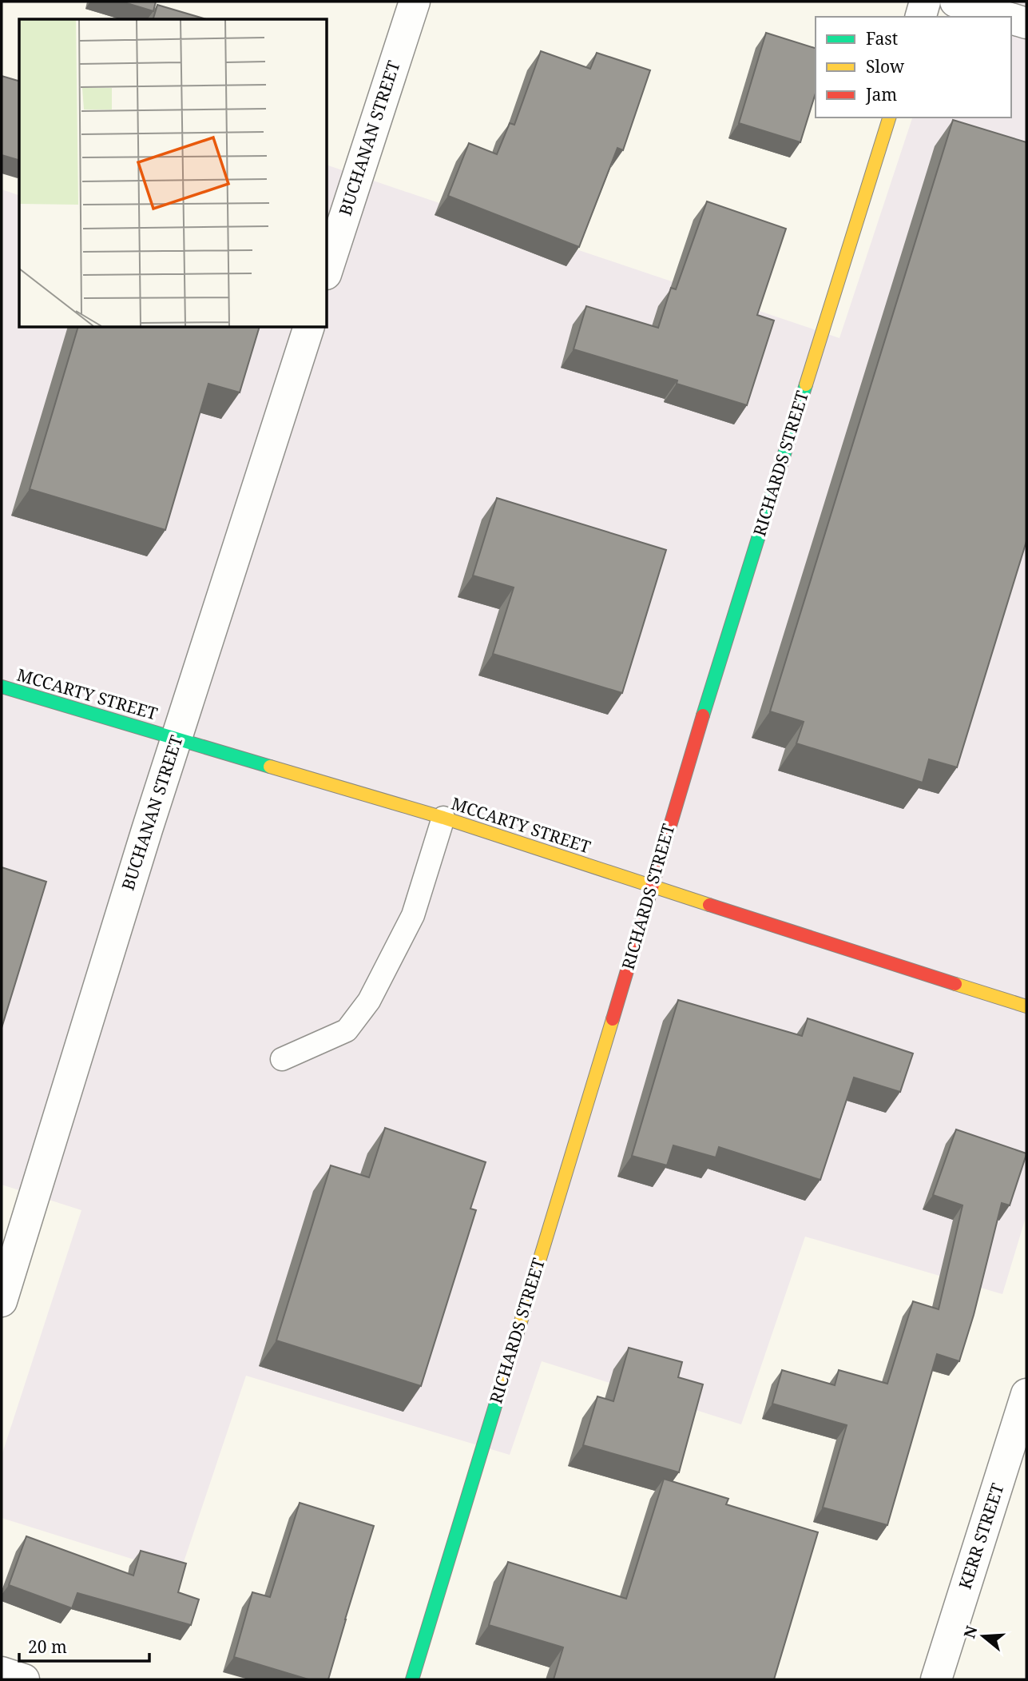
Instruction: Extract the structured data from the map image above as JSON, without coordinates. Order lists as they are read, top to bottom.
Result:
{
  "streets": {
    "street": [
      "BUCHANAN STREET",
      "RICHARDS STREET",
      "MCCARTY STREET",
      "KERR STREET"
    ]
  },
  "crossings": [
    ["BUCHANAN STREET", "MCCARTY STREET"],
    ["RICHARDS STREET", "MCCARTY STREET"]
  ],
  "legend": ["Fast", "Slow", "Jam"],
  "scale_bar": "20 m",
  "north": "left"
}
